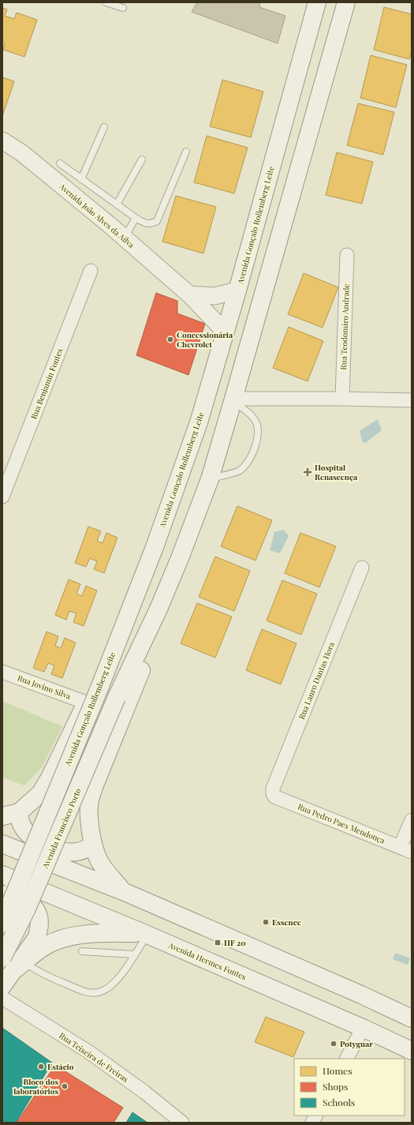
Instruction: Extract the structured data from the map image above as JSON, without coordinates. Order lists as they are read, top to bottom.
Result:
{
  "streets": {
    "main road": ["Avenida Gonçalo Rollemberg Leite", "Avenida Francisco Porto", "Avenida Hermes Fontes"],
    "street": [
      "Avenida João Alves da Ailva",
      "Rua Teodomiro Andrade",
      "Rua Benjamin Fontes",
      "Rua Lauro Dantas Hora",
      "Rua Jovino Silva",
      "Rua Pedro Paes Mendonça",
      "Rua Teixeira de Freiras"
    ]
  },
  "crossings": [
    ["Avenida João Alves da Ailva", "Avenida Gonçalo Rollemberg Leite"],
    ["Rua Lauro Dantas Hora", "Rua Pedro Paes Mendonça"]
  ],
  "places": {
    "other": [
      "Concessionária Chevrolet",
      "Essence",
      "Potyguar",
      "Estácio",
      "Bloco dos laboratórios"
    ],
    "health": ["Hospital Renascença"],
    "transit": ["HF 20"]
  },
  "legend": ["Homes", "Shops", "Schools"]
}
